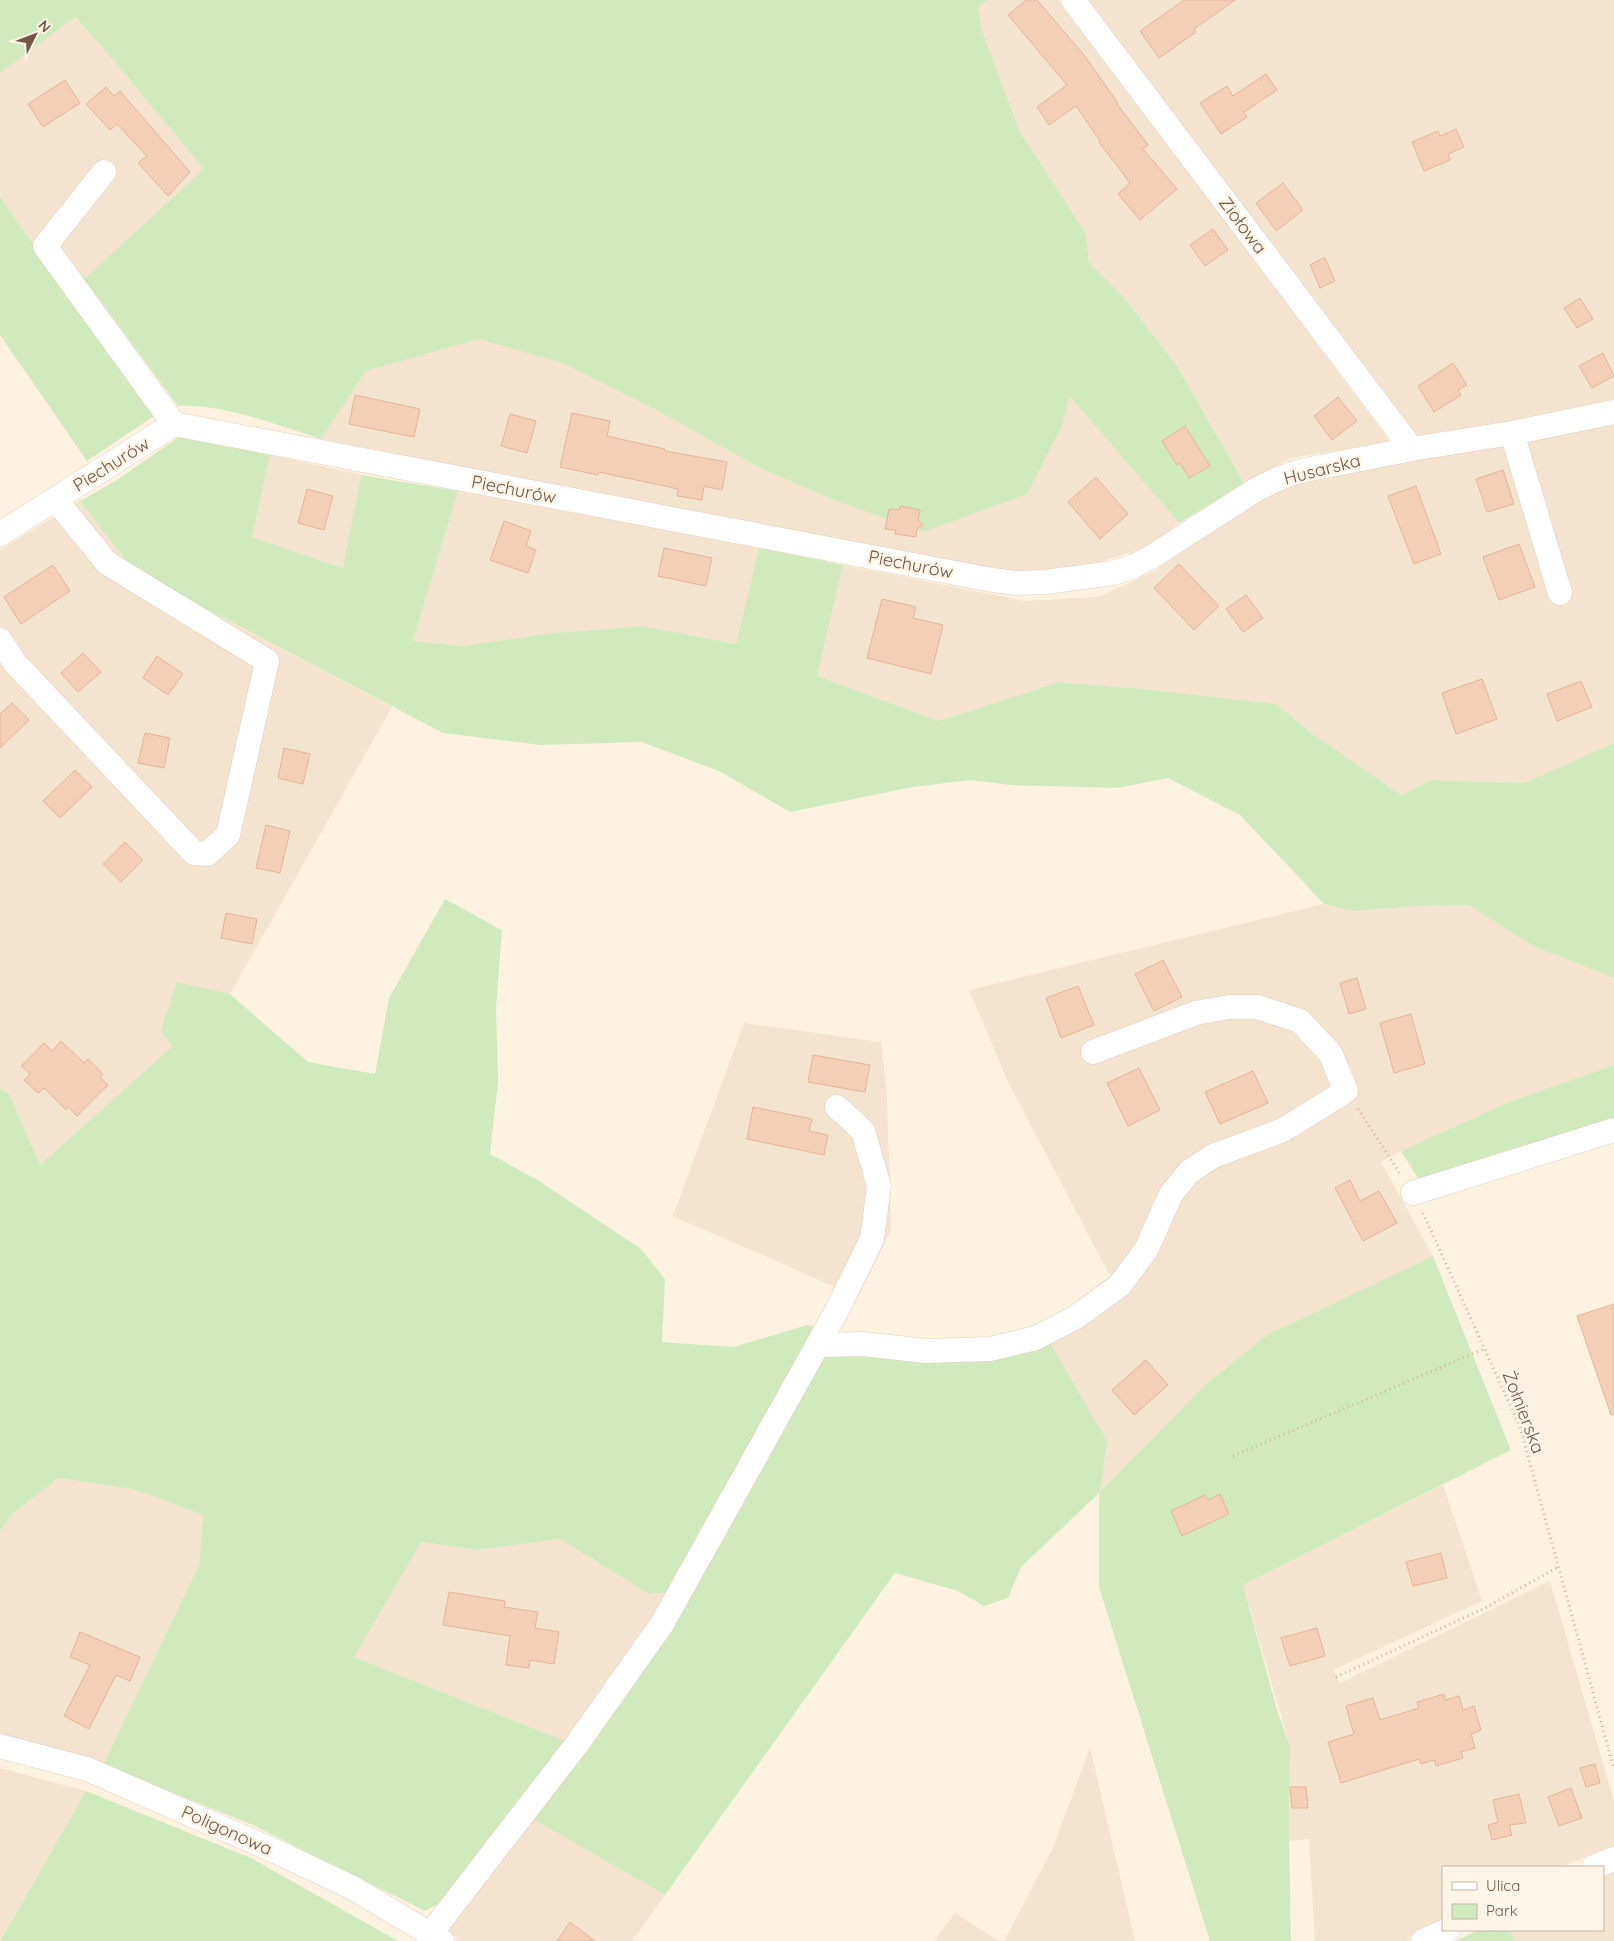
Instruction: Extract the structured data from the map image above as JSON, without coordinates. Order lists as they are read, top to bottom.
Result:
{
  "streets": {
    "street": [
      "Ziołowa",
      "Piechurów",
      "Husarska",
      "Poligonowa"
    ],
    "path": ["Żołnierska"]
  },
  "crossings": [
    ["Ziołowa", "Husarska"],
    ["Piechurów", "Husarska"]
  ],
  "legend": ["Ulica", "Park"],
  "north": "top right"
}
